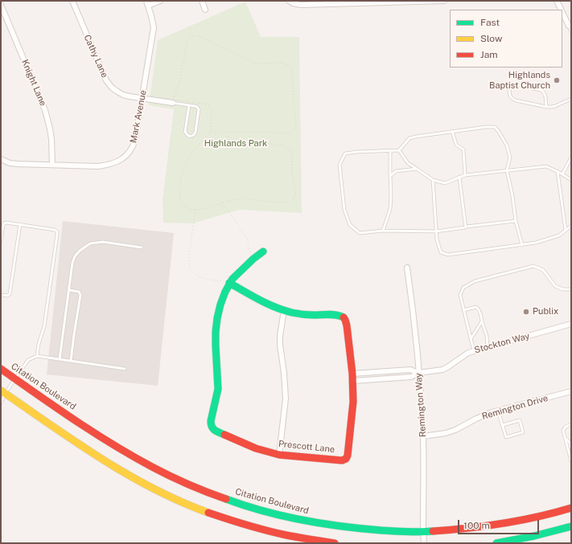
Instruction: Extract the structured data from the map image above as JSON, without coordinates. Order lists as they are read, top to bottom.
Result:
{
  "streets": {
    "main road": ["Citation Boulevard", "Prescott Lane"],
    "street": [
      "Cathy Lane",
      "Knight Lane",
      "Mark Avenue",
      "Stockton Way",
      "Remington Way",
      "Remington Drive"
    ]
  },
  "crossings": [
    ["Cathy Lane", "Mark Avenue"],
    ["Knight Lane", "Mark Avenue"],
    ["Stockton Way", "Remington Way"],
    ["Stockton Way", "Prescott Lane"],
    ["Citation Boulevard", "Remington Way"],
    ["Remington Way", "Remington Drive"]
  ],
  "parks": ["Highlands Park"],
  "places": ["Highlands Baptist Church", "Publix"],
  "legend": ["Fast", "Slow", "Jam"],
  "scale_bar": "100 m"
}
